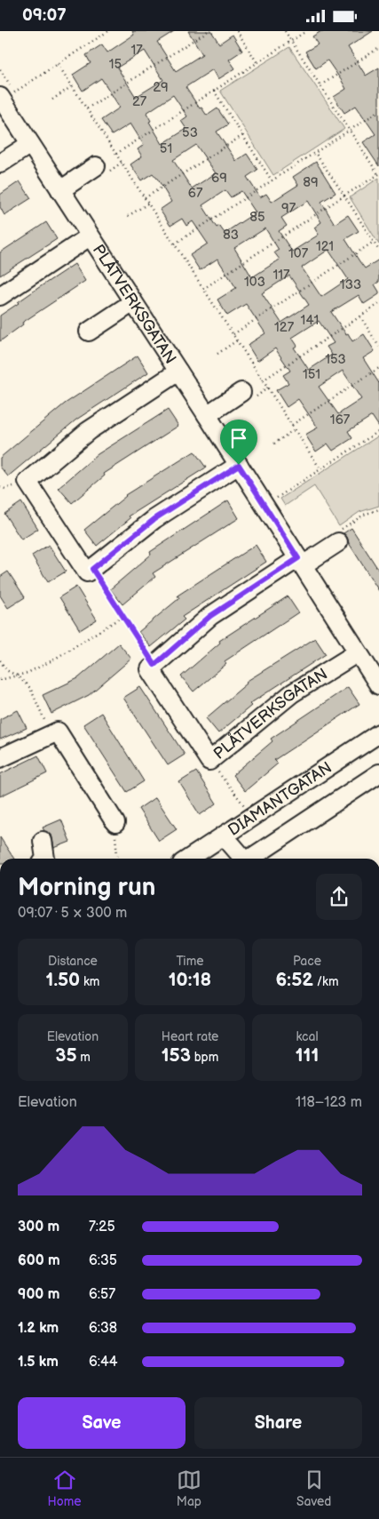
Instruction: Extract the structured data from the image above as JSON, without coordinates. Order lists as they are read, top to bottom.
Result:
{
  "streets": {
    "street": ["PLÅTVERKSGATAN", "DIAMANTGATAN"]
  },
  "house_numbers": [
    "17",
    "15",
    "29",
    "27",
    "53",
    "51",
    "69",
    "89",
    "67",
    "97",
    "85",
    "83",
    "121",
    "107",
    "117",
    "103",
    "133",
    "141",
    "127",
    "153",
    "151",
    "167"
  ],
  "page": {
    "status": "09:07",
    "heading": ["Morning run", "09:07 · 5 × 300 m"],
    "stats": [
      ["Distance", "1.50 km"],
      ["Time", "10:18"],
      ["Pace", "6:52 /km"],
      ["Elevation", "35 m"],
      ["Heart rate", "153 bpm"],
      ["kcal", "111"]
    ],
    "chart": ["Elevation", "118–123 m"],
    "list": [
      {
        "name": "300 m",
        "note": "7:25"
      },
      {
        "name": "600 m",
        "note": "6:35"
      },
      {
        "name": "900 m",
        "note": "6:57"
      },
      {
        "name": "1.2 km",
        "note": "6:38"
      },
      {
        "name": "1.5 km",
        "note": "6:44"
      }
    ],
    "buttons": ["Save", "Share"],
    "tabs": ["Home", "Map", "Saved"]
  }
}
